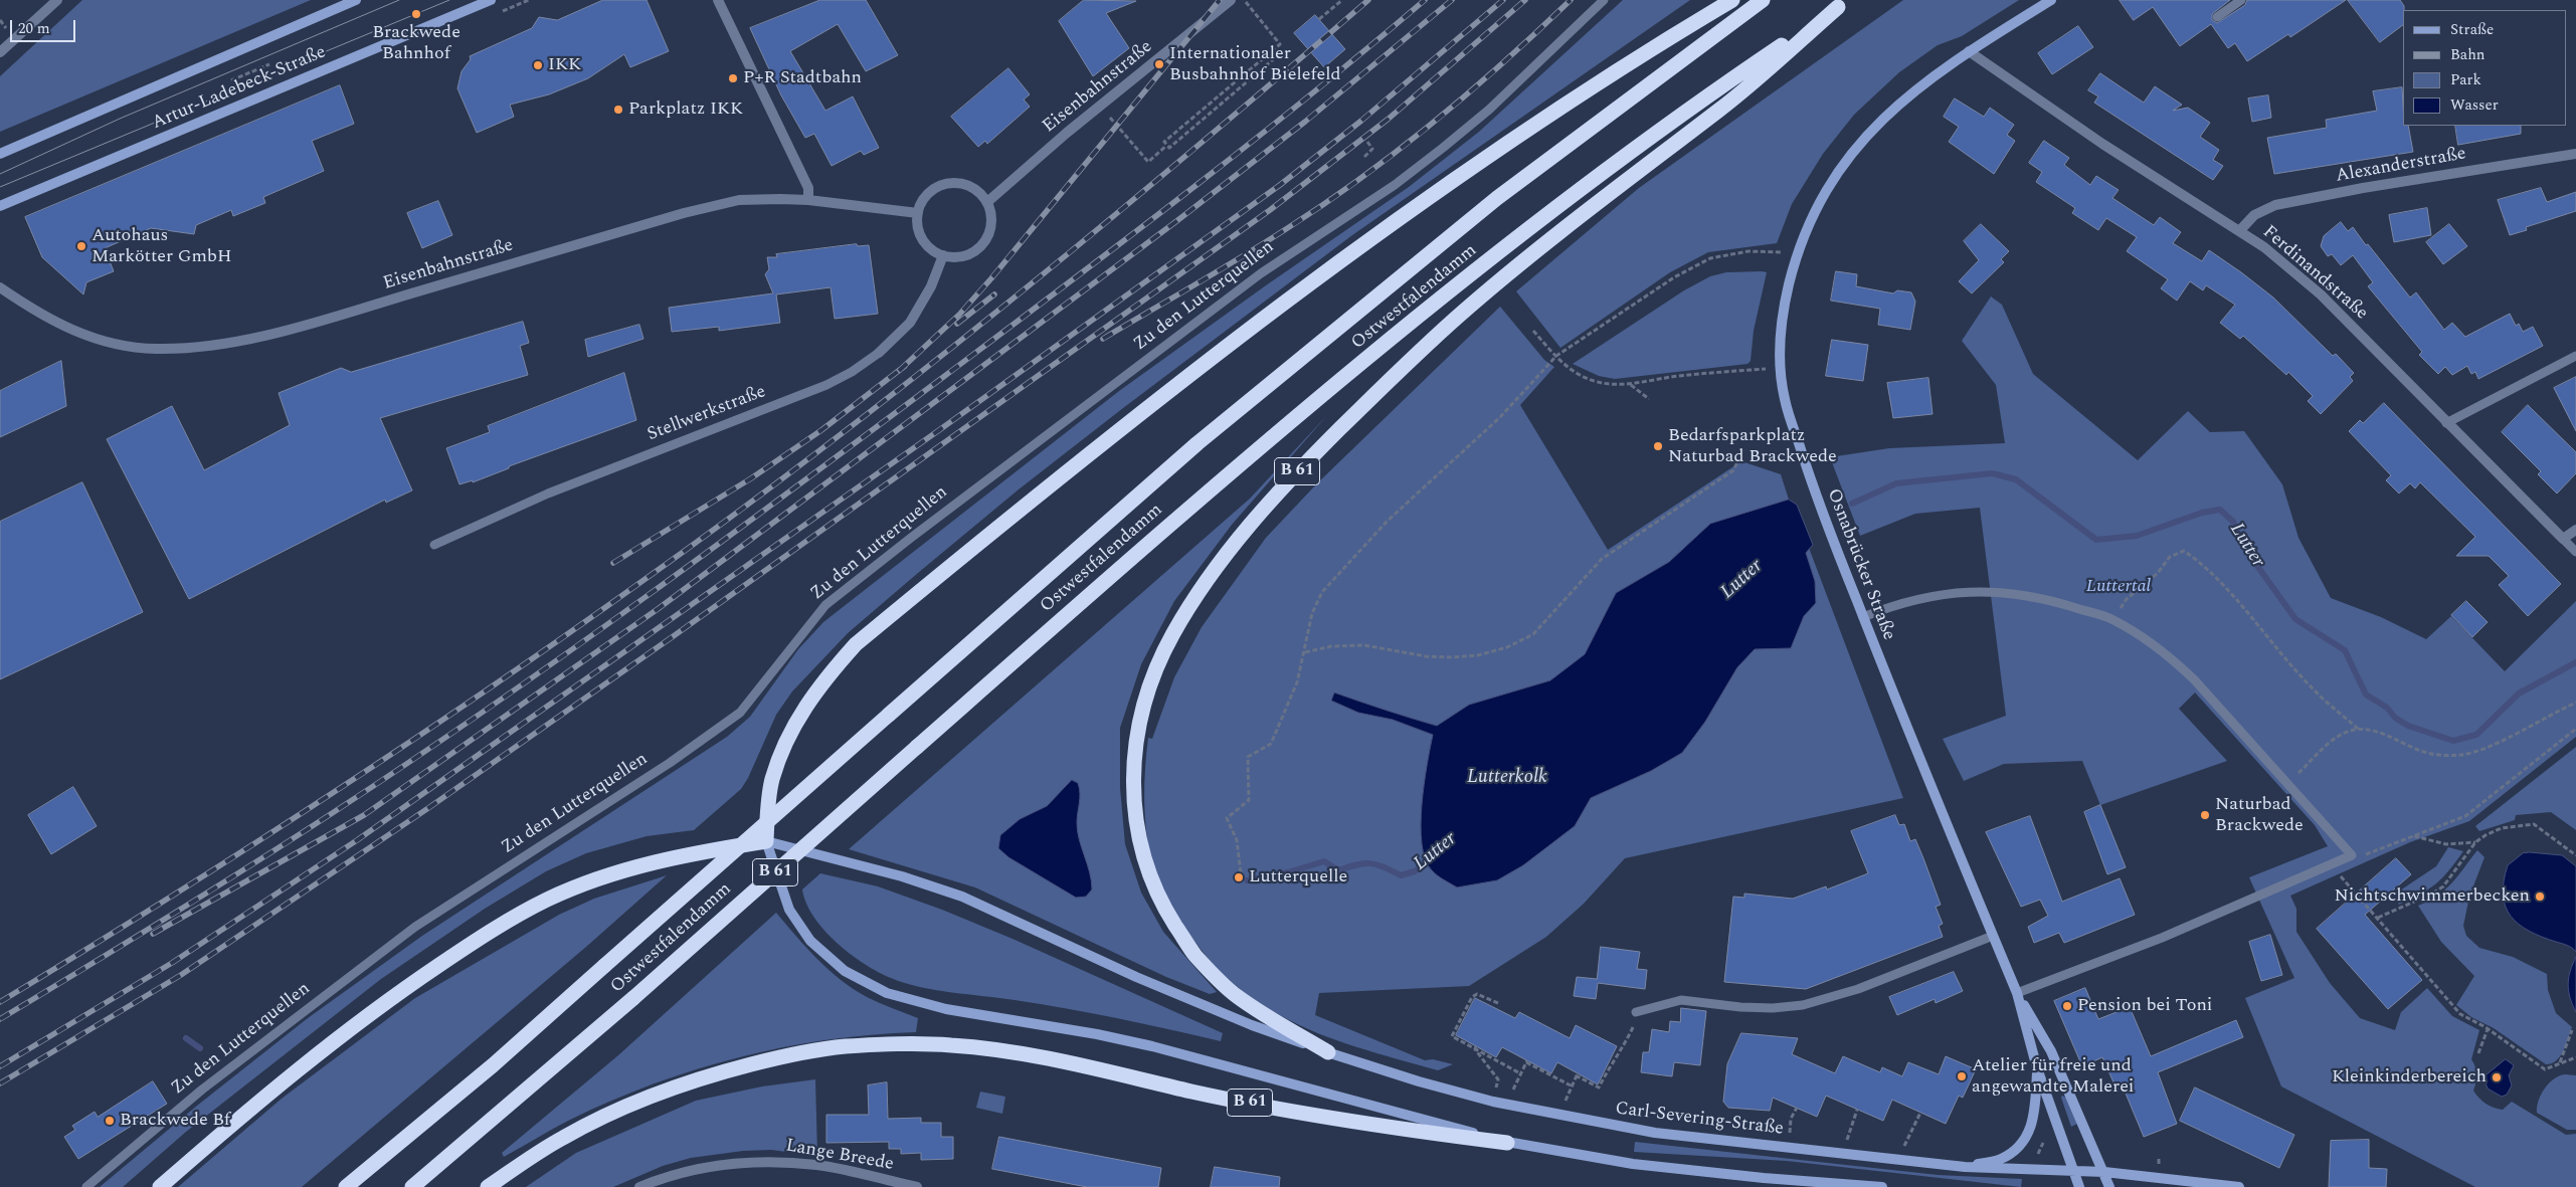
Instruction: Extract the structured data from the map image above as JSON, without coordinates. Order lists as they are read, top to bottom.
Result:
{
  "streets": {
    "highway": ["Ostwestfalendamm", "B 61"],
    "main road": ["Artur-Ladebeck-Straße", "Osnabrücker Straße", "Carl-Severing-Straße"],
    "street": [
      "Eisenbahnstraße",
      "Alexanderstraße",
      "Ferdinandstraße",
      "Stellwerkstraße",
      "Lange Breede"
    ],
    "lane": ["Zu den Lutterquellen"]
  },
  "crossings": [
    ["Eisenbahnstraße", "Stellwerkstraße"],
    ["Alexanderstraße", "Ferdinandstraße"],
    ["Ferdinandstraße", "Osnabrücker Straße"],
    ["Ostwestfalendamm", "B 61"],
    ["B 61", "Carl-Severing-Straße"],
    ["Osnabrücker Straße", "Carl-Severing-Straße"]
  ],
  "water": ["Lutter", "Lutterkolk"],
  "parks": ["Luttertal"],
  "places": [
    "Brackwede Bahnhof",
    "Internationaler Busbahnhof Bielefeld",
    "IKK",
    "P+R Stadtbahn",
    "Parkplatz IKK",
    "Autohaus Markötter GmbH",
    "Bedarfsparkplatz Naturbad Brackwede",
    "Naturbad Brackwede",
    "Lutterquelle",
    "Nichtschwimmerbecken",
    "Pension bei Toni",
    "Atelier für freie und angewandte Malerei",
    "Kleinkinderbereich",
    "Brackwede Bf"
  ],
  "legend": [
    "Straße",
    "Bahn",
    "Park",
    "Wasser"
  ],
  "scale_bar": "20 m"
}
